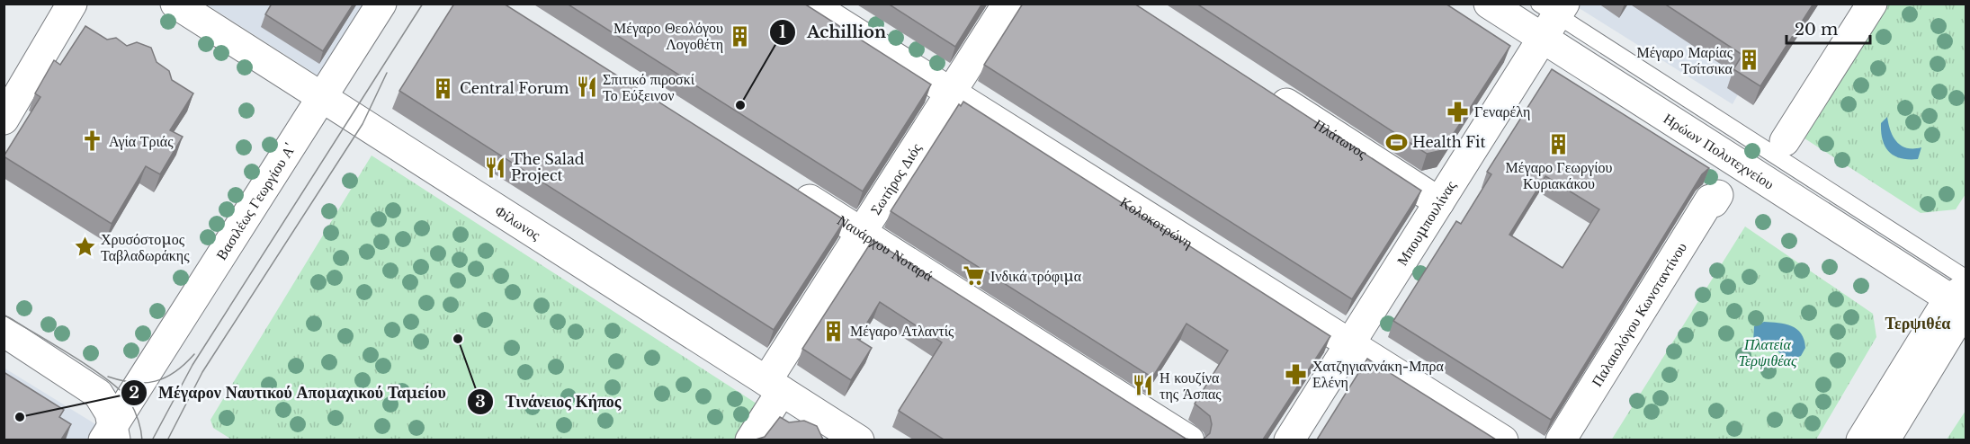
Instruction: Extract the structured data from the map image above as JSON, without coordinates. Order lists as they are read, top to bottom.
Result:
{
  "streets": {
    "street": [
      "Πλάτωνος",
      "Ηρώων Πολυτεχνείου",
      "Σωτήρος Διός",
      "Βασιλέως Γεωργίου Α'",
      "Φίλωνος",
      "Κολοκοτρώνη",
      "Μπουμπουλίνας",
      "Ναυάρχου Νοταρά",
      "Παλαιολόγου Κωνσταντίνου"
    ]
  },
  "crossings": [
    ["Πλάτωνος", "Μπουμπουλίνας"],
    ["Ηρώων Πολυτεχνείου", "Μπουμπουλίνας"],
    ["Σωτήρος Διός", "Φίλωνος"],
    ["Σωτήρος Διός", "Κολοκοτρώνη"],
    ["Σωτήρος Διός", "Ναυάρχου Νοταρά"],
    ["Βασιλέως Γεωργίου Α'", "Φίλωνος"],
    ["Κολοκοτρώνη", "Μπουμπουλίνας"]
  ],
  "districts": ["Τερψιθέα"],
  "parks": ["Πλατεία Τερψιθέας"],
  "places": {
    "building": [
      "Μέγαρο Θεολόγου Λογοθέτη",
      "Μέγαρο Μαρίας Τσίτσικα",
      "Central Forum",
      "Μέγαρο Γεωργίου Κυριακάκου",
      "Μέγαρο Ατλαντίς"
    ],
    "restaurant": ["Σπιτικό πιροσκί Το Εύξεινον", "The Salad Project", "Η κουζίνα της Άσπας"],
    "other": ["Achillion", "Τινάνειος Κήπος", "Μέγαρον Ναυτικού Απομαχικού Ταμείου"],
    "pharmacy": ["Γεναρέλη", "Χατζηγιαννάκη-Μπρα Ελένη"],
    "church": ["Αγία Τριάς"],
    "sports": ["Health Fit"],
    "place": ["Χρυσόστομος Ταβλαδωράκης"],
    "supermarket": ["Ινδικά τρόφιμα"]
  },
  "scale_bar": "20 m"
}
